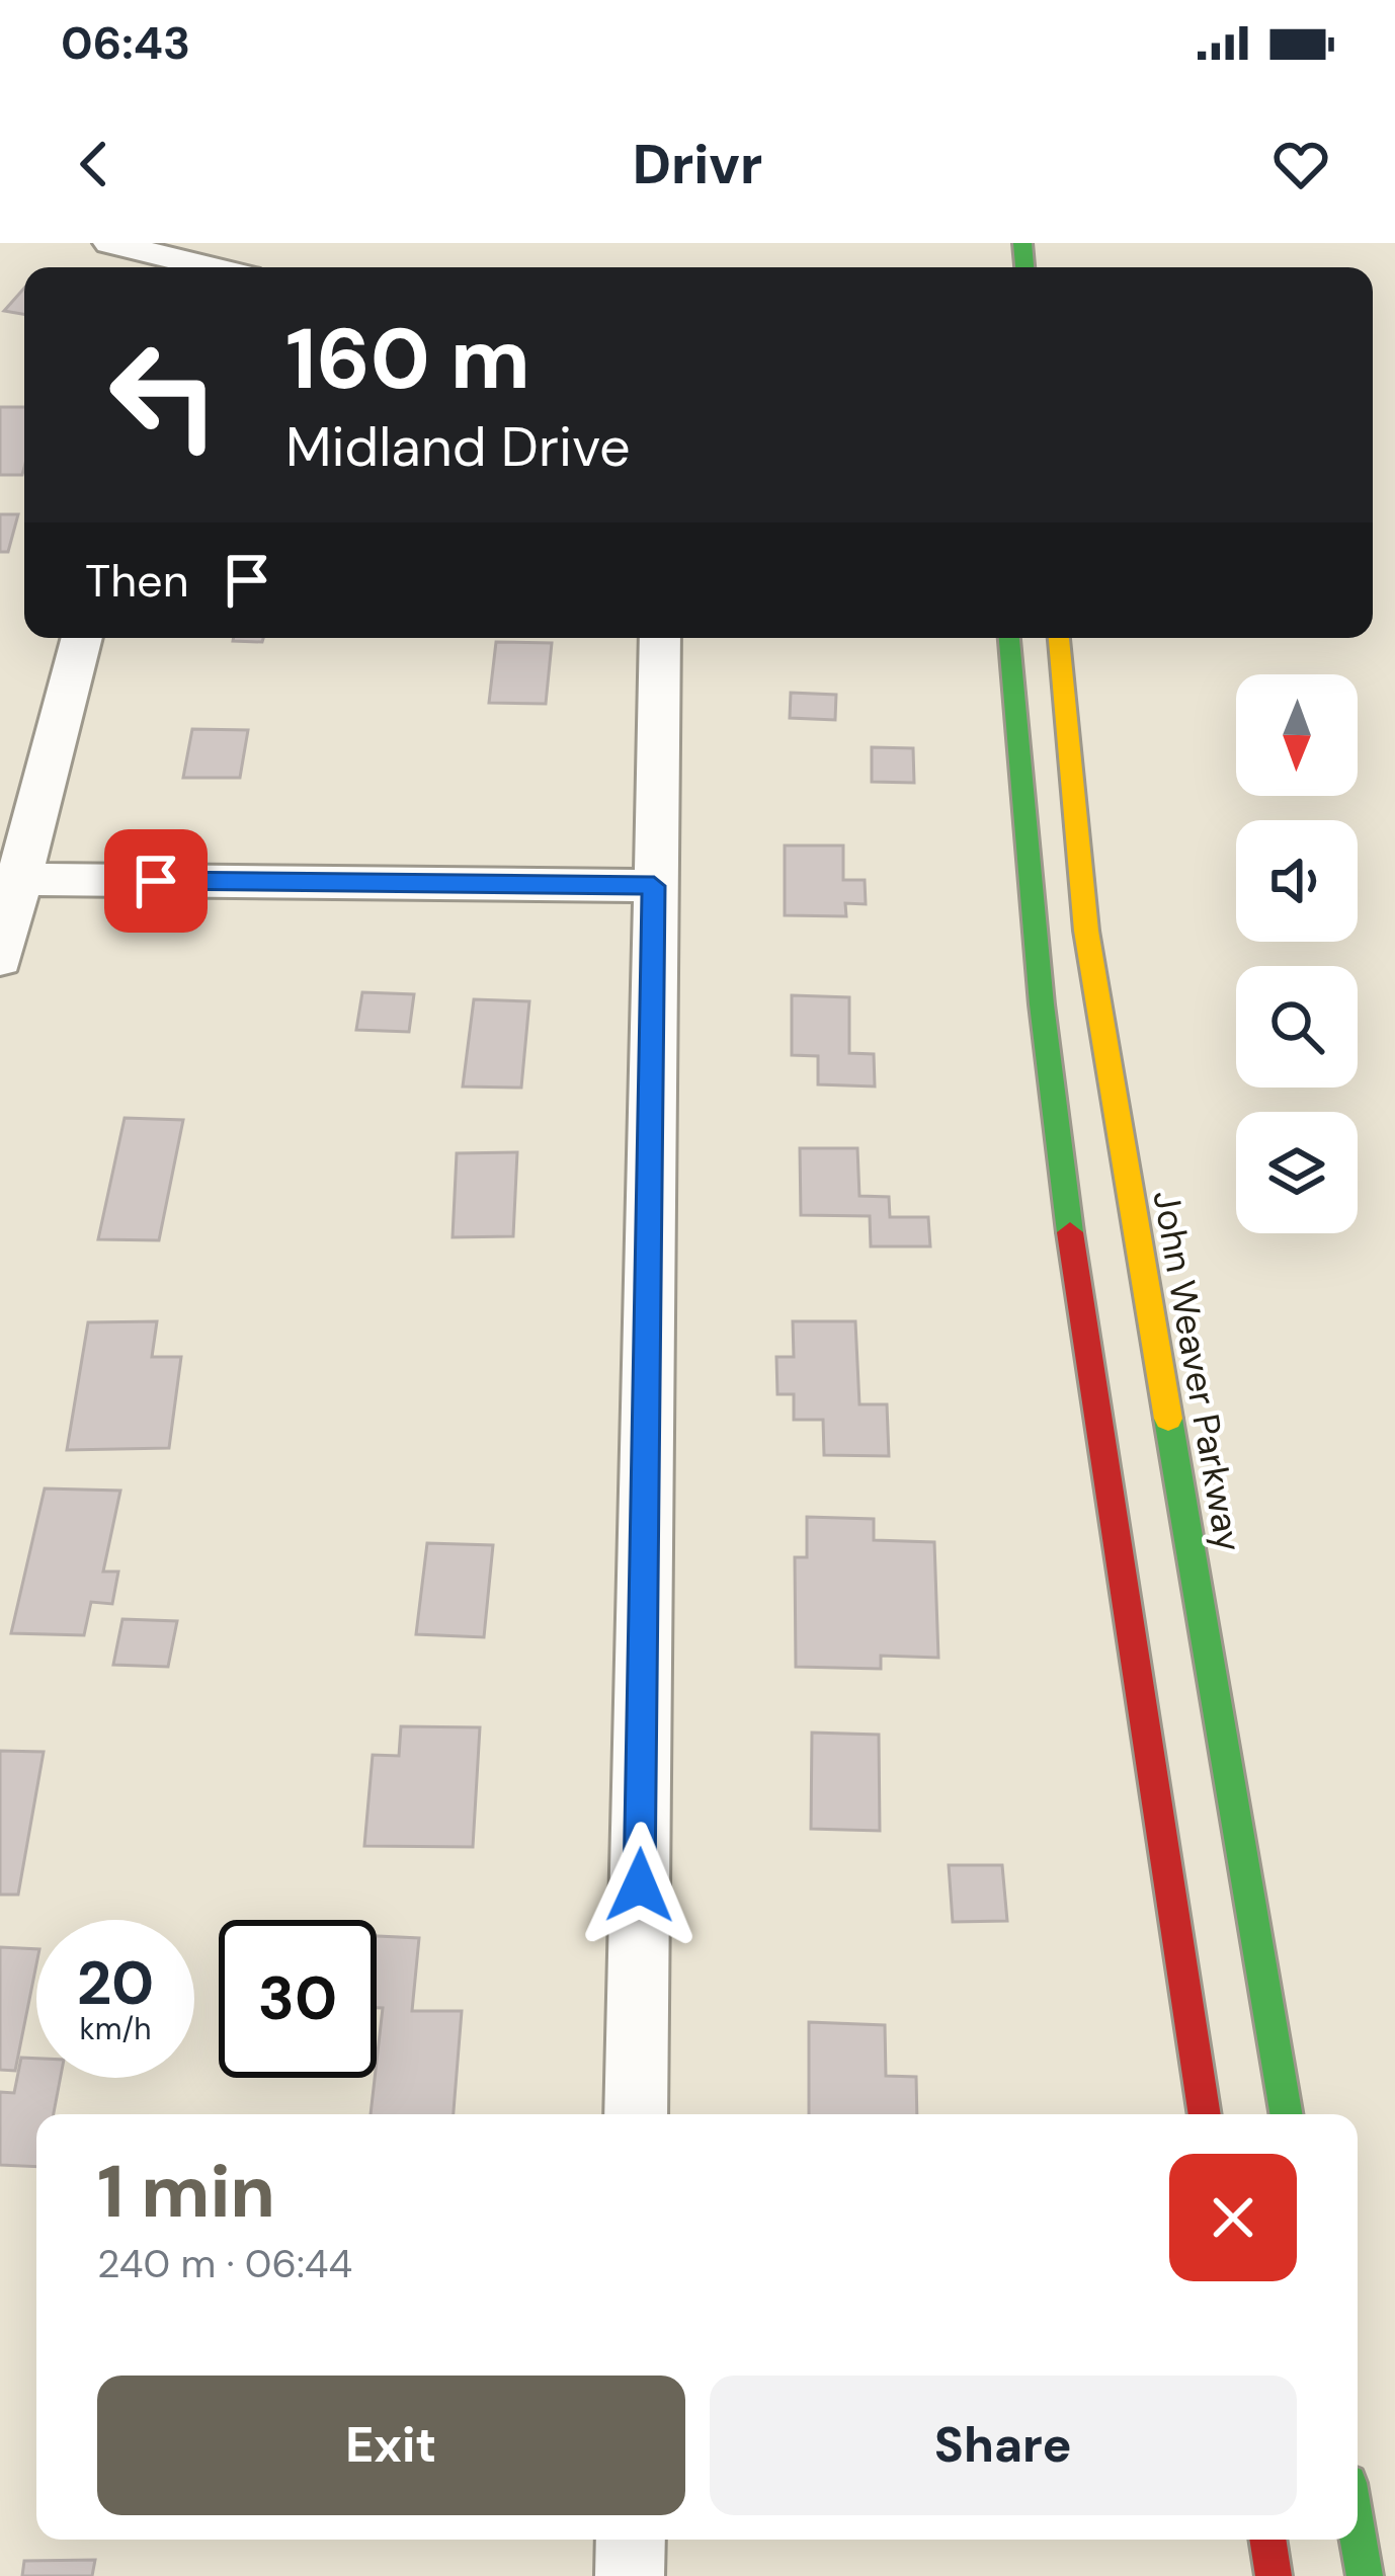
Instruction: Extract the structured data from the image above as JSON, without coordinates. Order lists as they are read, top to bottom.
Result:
{
  "streets": {
    "main road": ["John Weaver Parkway"]
  },
  "north": "bottom",
  "page": {
    "status": "06:43",
    "header": "Drivr",
    "turn": ["160 m", "Midland Drive"],
    "then": "Then",
    "speed": "20 km/h",
    "limit": "30",
    "heading": ["1 min", "240 m · 06:44"],
    "buttons": ["Exit", "Share"]
  }
}
